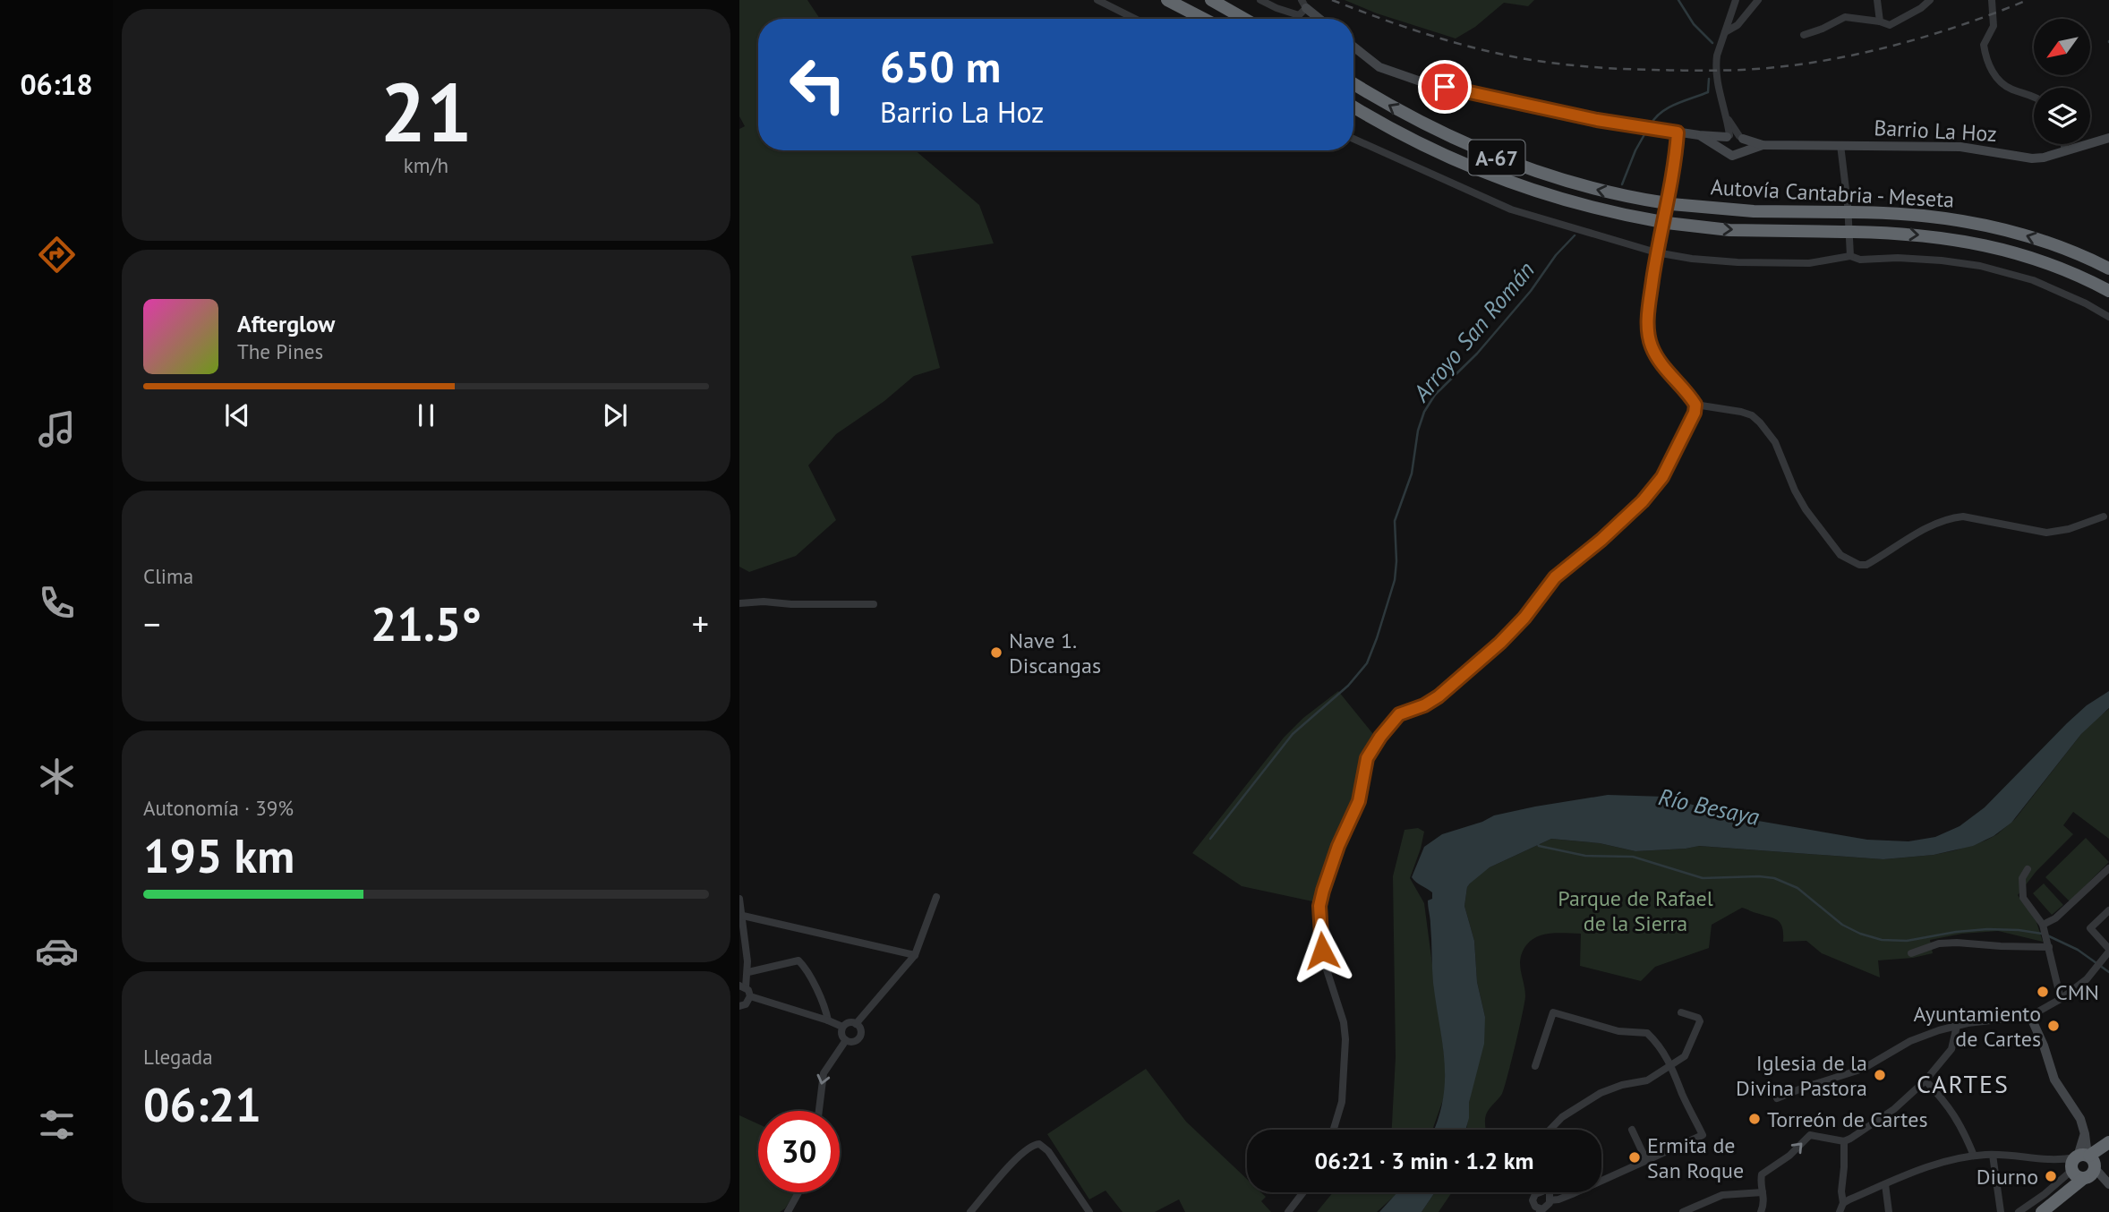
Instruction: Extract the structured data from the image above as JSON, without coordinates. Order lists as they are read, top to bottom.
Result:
{
  "streets": {
    "highway": ["A-67", "Autovía Cantabria - Meseta"],
    "street": ["Barrio La Hoz"]
  },
  "districts": ["CARTES"],
  "water": ["Arroyo San Román", "Río Besaya"],
  "parks": ["Parque de Rafael de la Sierra"],
  "places": [
    "Nave 1. Discangas",
    "CMN",
    "Ayuntamiento de Cartes",
    "Iglesia de la Divina Pastora",
    "Torreón de Cartes",
    "Ermita de San Roque",
    "Diurno"
  ],
  "north": "bottom left",
  "page": {
    "tabs": "06:18",
    "tile": [
      ["21", "km/h"],
      "Clima",
      ["Autonomía · 39%", "195 km"],
      ["Llegada", "06:21"]
    ],
    "turn": ["650 m", "Barrio La Hoz"],
    "song": ["Afterglow", "The Pines"],
    "heat": ["−", "21.5°", "+"],
    "limit": "30",
    "trip": "06:21 · 3 min · 1.2 km"
  }
}
